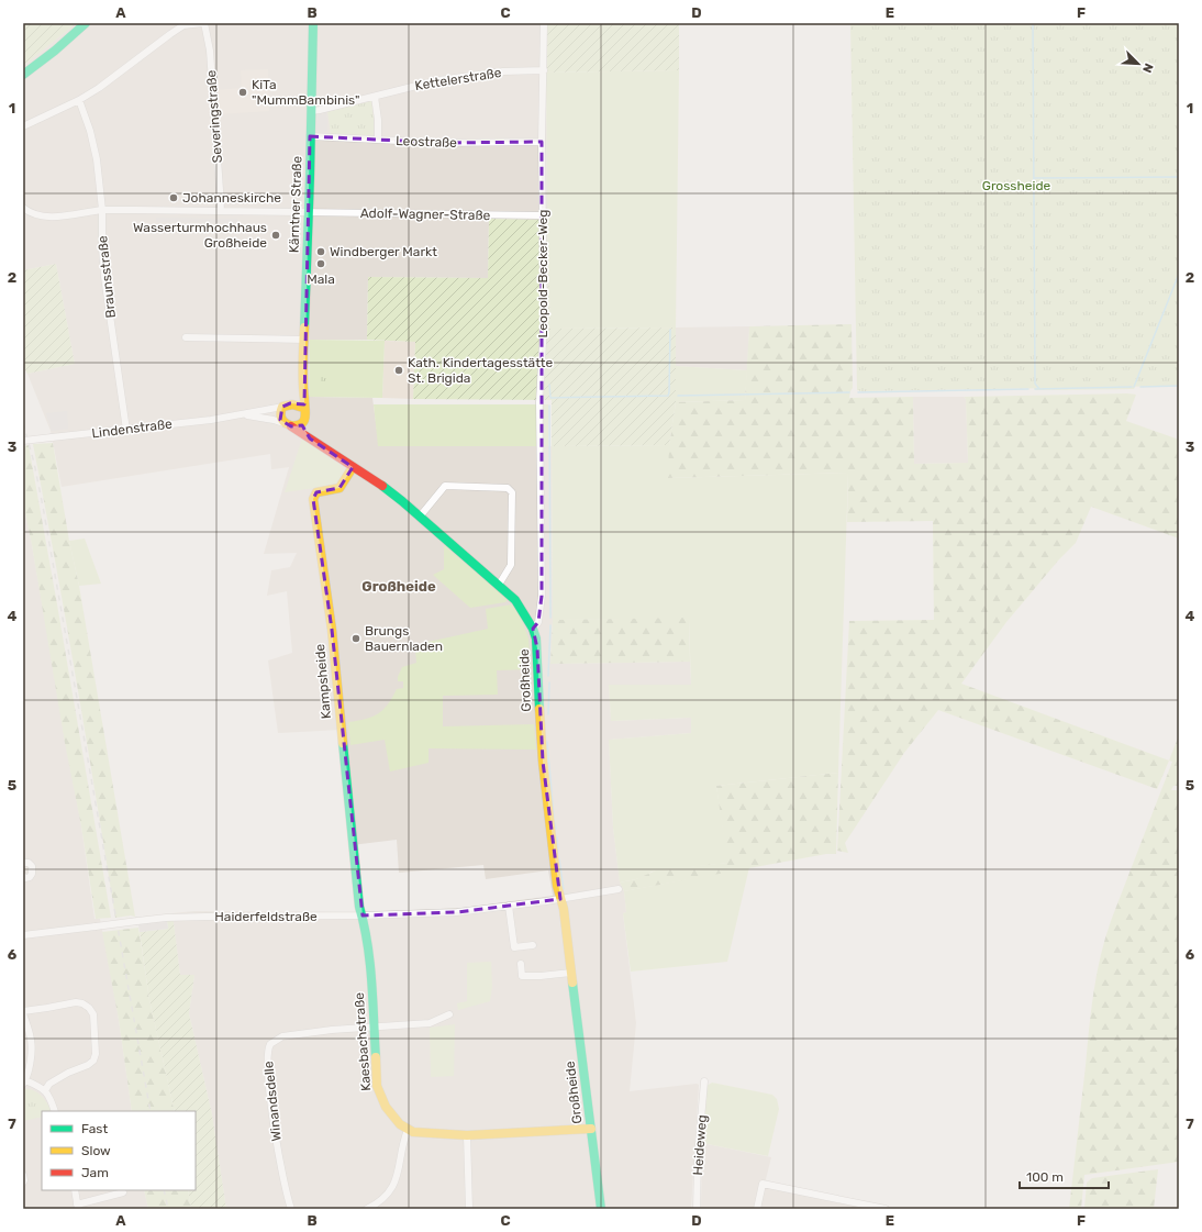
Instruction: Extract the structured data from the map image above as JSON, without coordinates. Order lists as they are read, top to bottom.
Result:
{
  "streets": {
    "street": [
      "Kettelerstraße",
      "Severingstraße",
      "Leostraße",
      "Kärntner Straße",
      "Adolf-Wagner-Straße",
      "Leopold-Becker-Weg",
      "Braunsstraße",
      "Lindenstraße",
      "Großheide",
      "Kampsheide",
      "Haiderfeldstraße",
      "Kaesbachstraße",
      "Winandsdelle",
      "Heideweg"
    ]
  },
  "crossings": [
    ["Kettelerstraße", "Kärntner Straße"],
    ["Kettelerstraße", "Leopold-Becker-Weg"],
    ["Severingstraße", "Adolf-Wagner-Straße"],
    ["Leostraße", "Kärntner Straße"],
    ["Leostraße", "Leopold-Becker-Weg"],
    ["Kärntner Straße", "Adolf-Wagner-Straße"],
    ["Kärntner Straße", "Lindenstraße"],
    ["Kärntner Straße", "Großheide"],
    ["Adolf-Wagner-Straße", "Leopold-Becker-Weg"],
    ["Adolf-Wagner-Straße", "Braunsstraße"],
    ["Leopold-Becker-Weg", "Großheide"],
    ["Braunsstraße", "Lindenstraße"],
    ["Lindenstraße", "Großheide"],
    ["Großheide", "Kampsheide"],
    ["Großheide", "Haiderfeldstraße"],
    ["Kampsheide", "Haiderfeldstraße"],
    ["Kampsheide", "Kaesbachstraße"],
    ["Haiderfeldstraße", "Kaesbachstraße"],
    ["Kaesbachstraße", "Winandsdelle"]
  ],
  "districts": ["Großheide"],
  "parks": ["Grossheide"],
  "places": [
    "KiTa \"MummBambinis\"",
    "Johanneskirche",
    "Wasserturmhochhaus Großheide",
    "Windberger Markt",
    "Mala",
    "Kath. Kindertagesstätte St. Brigida",
    "Brungs Bauernladen"
  ],
  "legend": ["Fast", "Slow", "Jam"],
  "scale_bar": "100 m",
  "north": "bottom right",
  "grid": {
    "columns": [
      "A",
      "B",
      "C",
      "D",
      "E",
      "F"
    ],
    "rows": [
      "1",
      "2",
      "3",
      "4",
      "5",
      "6",
      "7"
    ]
  }
}
